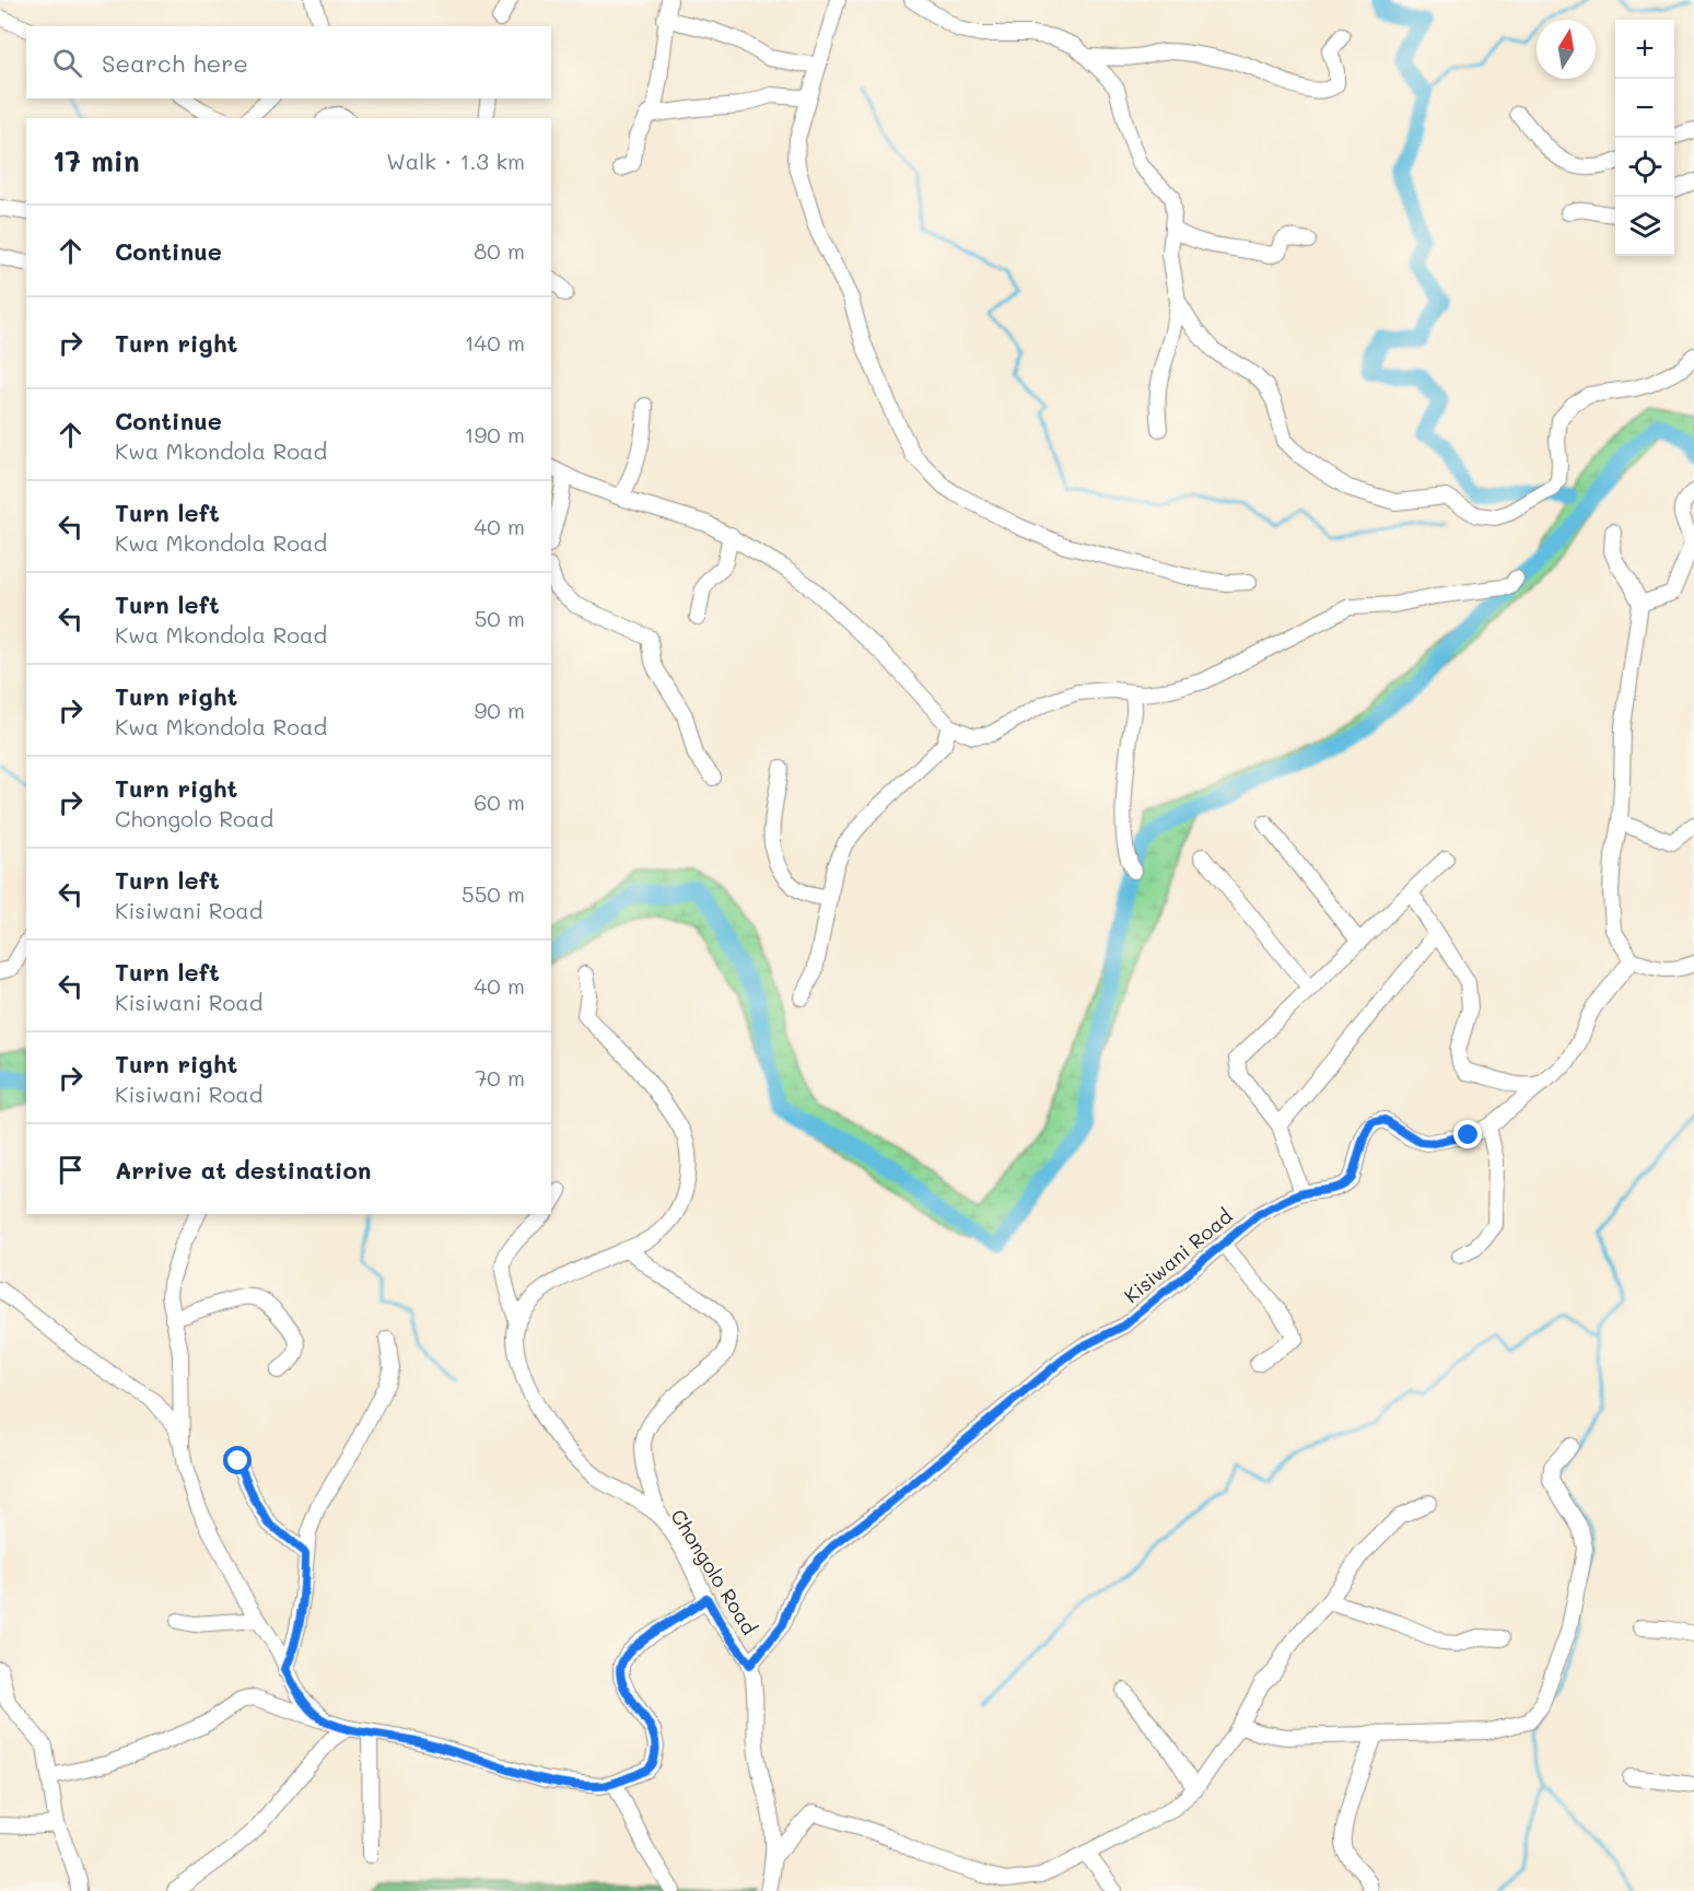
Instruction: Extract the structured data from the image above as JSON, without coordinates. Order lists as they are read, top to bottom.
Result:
{
  "streets": {
    "street": ["Kisiwani Road", "Chongolo Road"]
  },
  "crossings": [
    ["Kisiwani Road", "Chongolo Road"]
  ],
  "north": "top",
  "page": {
    "map_buttons": ["+", "−"],
    "search": "Search here",
    "heading": ["17 min", "Walk · 1.3 km"],
    "list": [
      ["Continue", "80 m"],
      ["Turn right", "140 m"],
      ["Continue", "Kwa Mkondola Road", "190 m"],
      ["Turn left", "Kwa Mkondola Road", "40 m"],
      ["Turn left", "Kwa Mkondola Road", "50 m"],
      ["Turn right", "Kwa Mkondola Road", "90 m"],
      ["Turn right", "Chongolo Road", "60 m"],
      ["Turn left", "Kisiwani Road", "550 m"],
      ["Turn left", "Kisiwani Road", "40 m"],
      ["Turn right", "Kisiwani Road", "70 m"],
      "Arrive at destination"
    ]
  }
}
